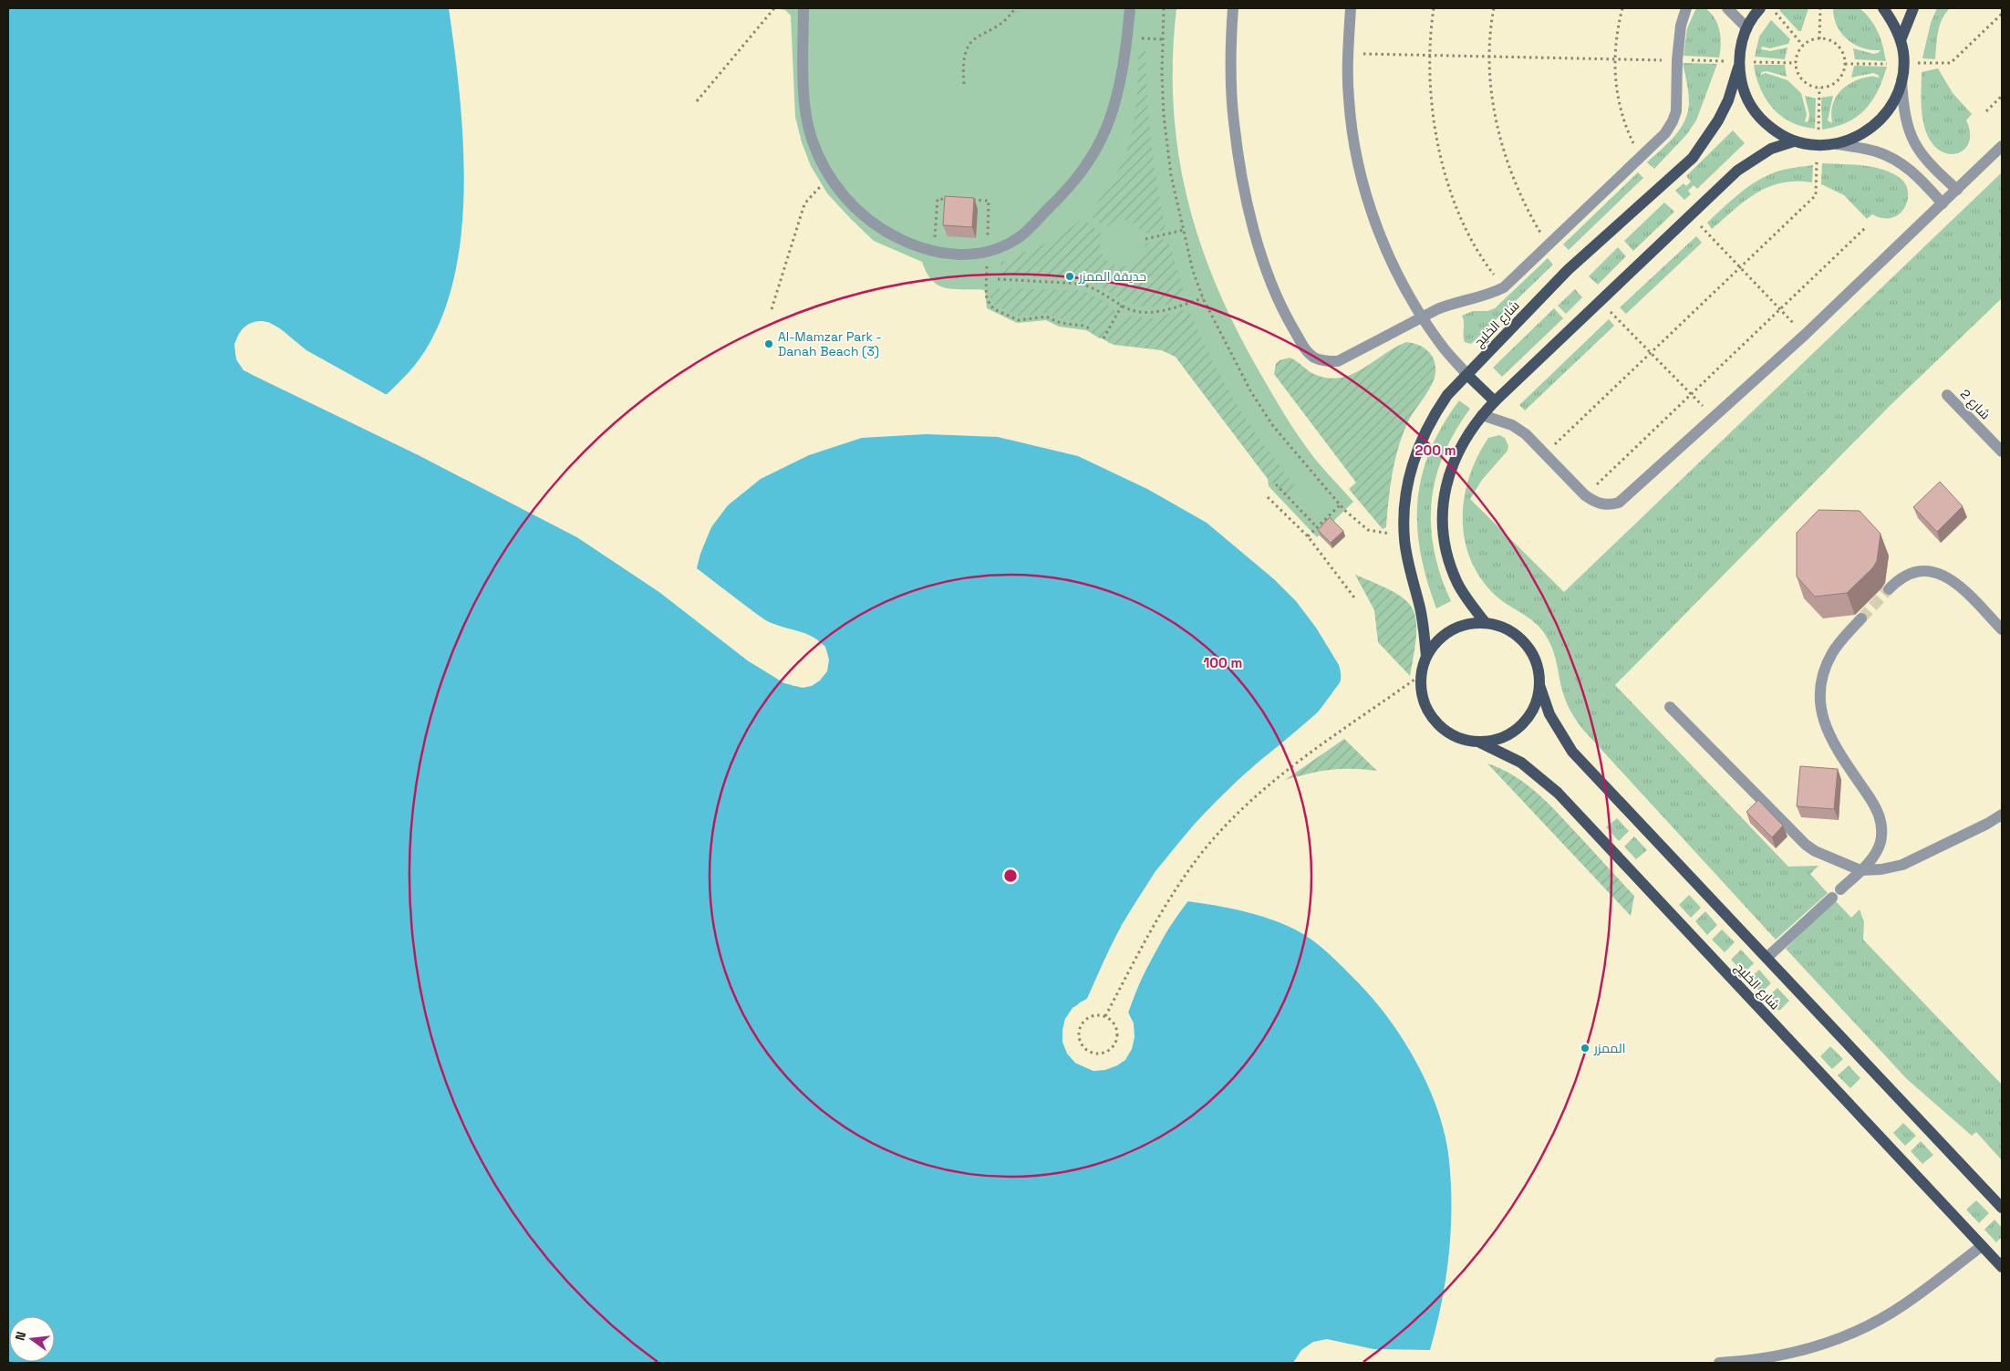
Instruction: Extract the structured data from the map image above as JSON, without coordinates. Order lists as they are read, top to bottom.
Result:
{
  "streets": {
    "main road": ["شارع الخليج"],
    "street": ["شارع 2"]
  },
  "places": ["حديقة الممزر", "Al-Mamzar Park - Danah Beach (3)", "الممزر"],
  "north": "left",
  "rings": ["200 m", "100 m"]
}
